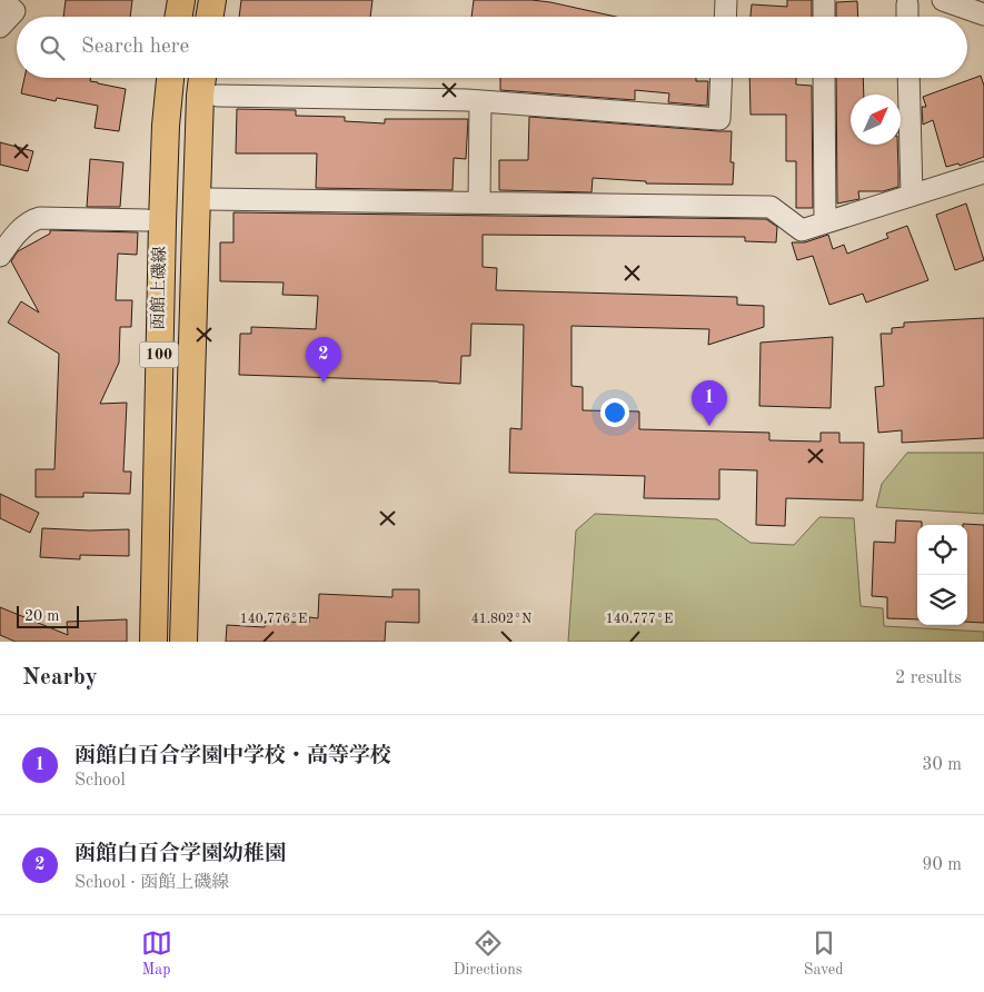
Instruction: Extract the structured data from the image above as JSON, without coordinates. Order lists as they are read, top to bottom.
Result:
{
  "streets": {
    "main road": ["函館上磯線", "100"]
  },
  "scale_bar": "20 m",
  "north": "top right",
  "page": {
    "search": "Search here",
    "pins": ["2", "1"],
    "scale": "20 m",
    "heading": ["Nearby", "2 results"],
    "list": [
      {
        "mark": "1",
        "name": "函館白百合学園中学校・高等学校",
        "note": "School",
        "value": "30 m"
      },
      {
        "mark": "2",
        "name": "函館白百合学園幼稚園",
        "note": "School · 函館上磯線",
        "value": "90 m"
      }
    ],
    "nav": ["Map", "Directions", "Saved"]
  },
  "coordinates": ["140.776°E", "41.802°N", "140.777°E"]
}
